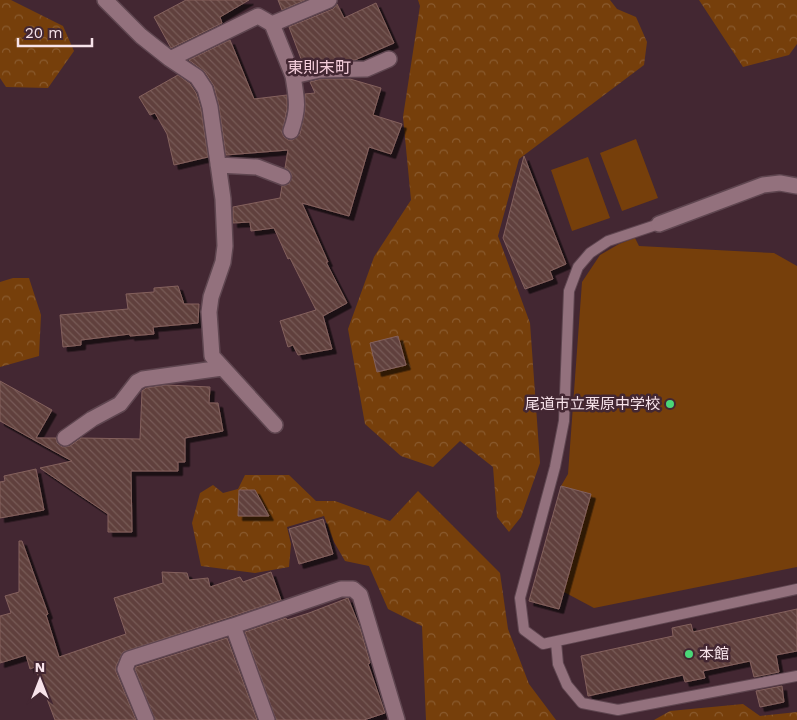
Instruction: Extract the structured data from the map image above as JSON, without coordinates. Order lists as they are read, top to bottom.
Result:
{
  "districts": ["東則末町"],
  "places": ["尾道市立栗原中学校", "本館"],
  "scale_bar": "20 m",
  "north": "top"
}
